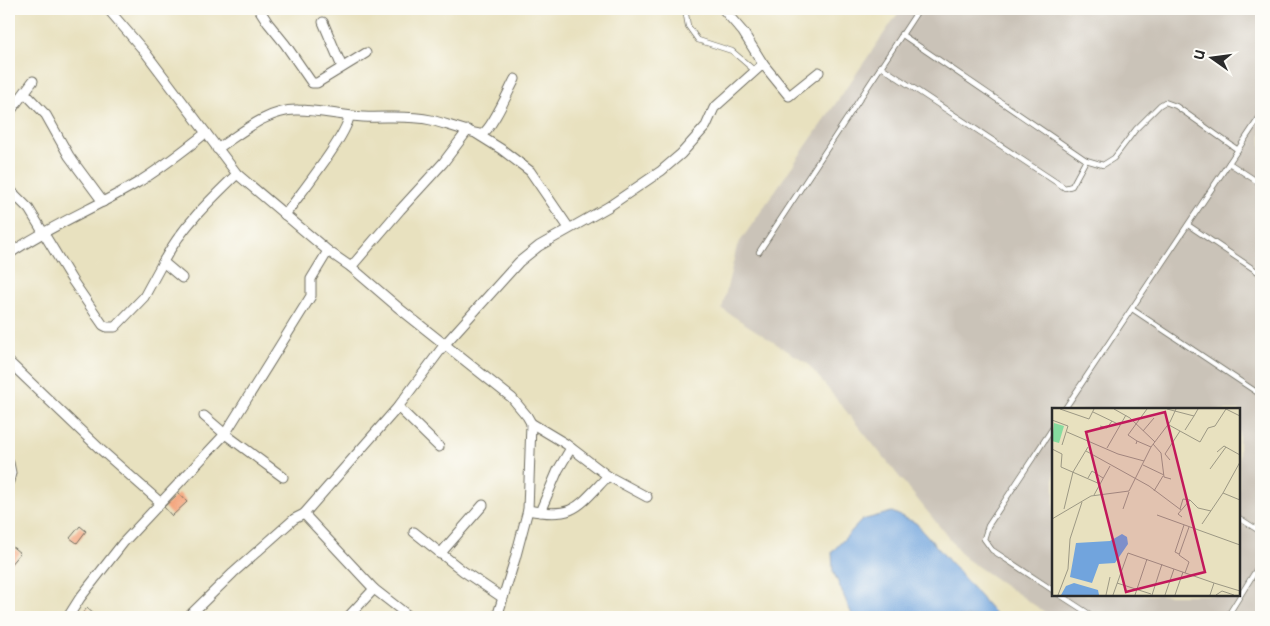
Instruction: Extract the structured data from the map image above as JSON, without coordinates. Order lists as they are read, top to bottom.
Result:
{
  "north": "left"
}
